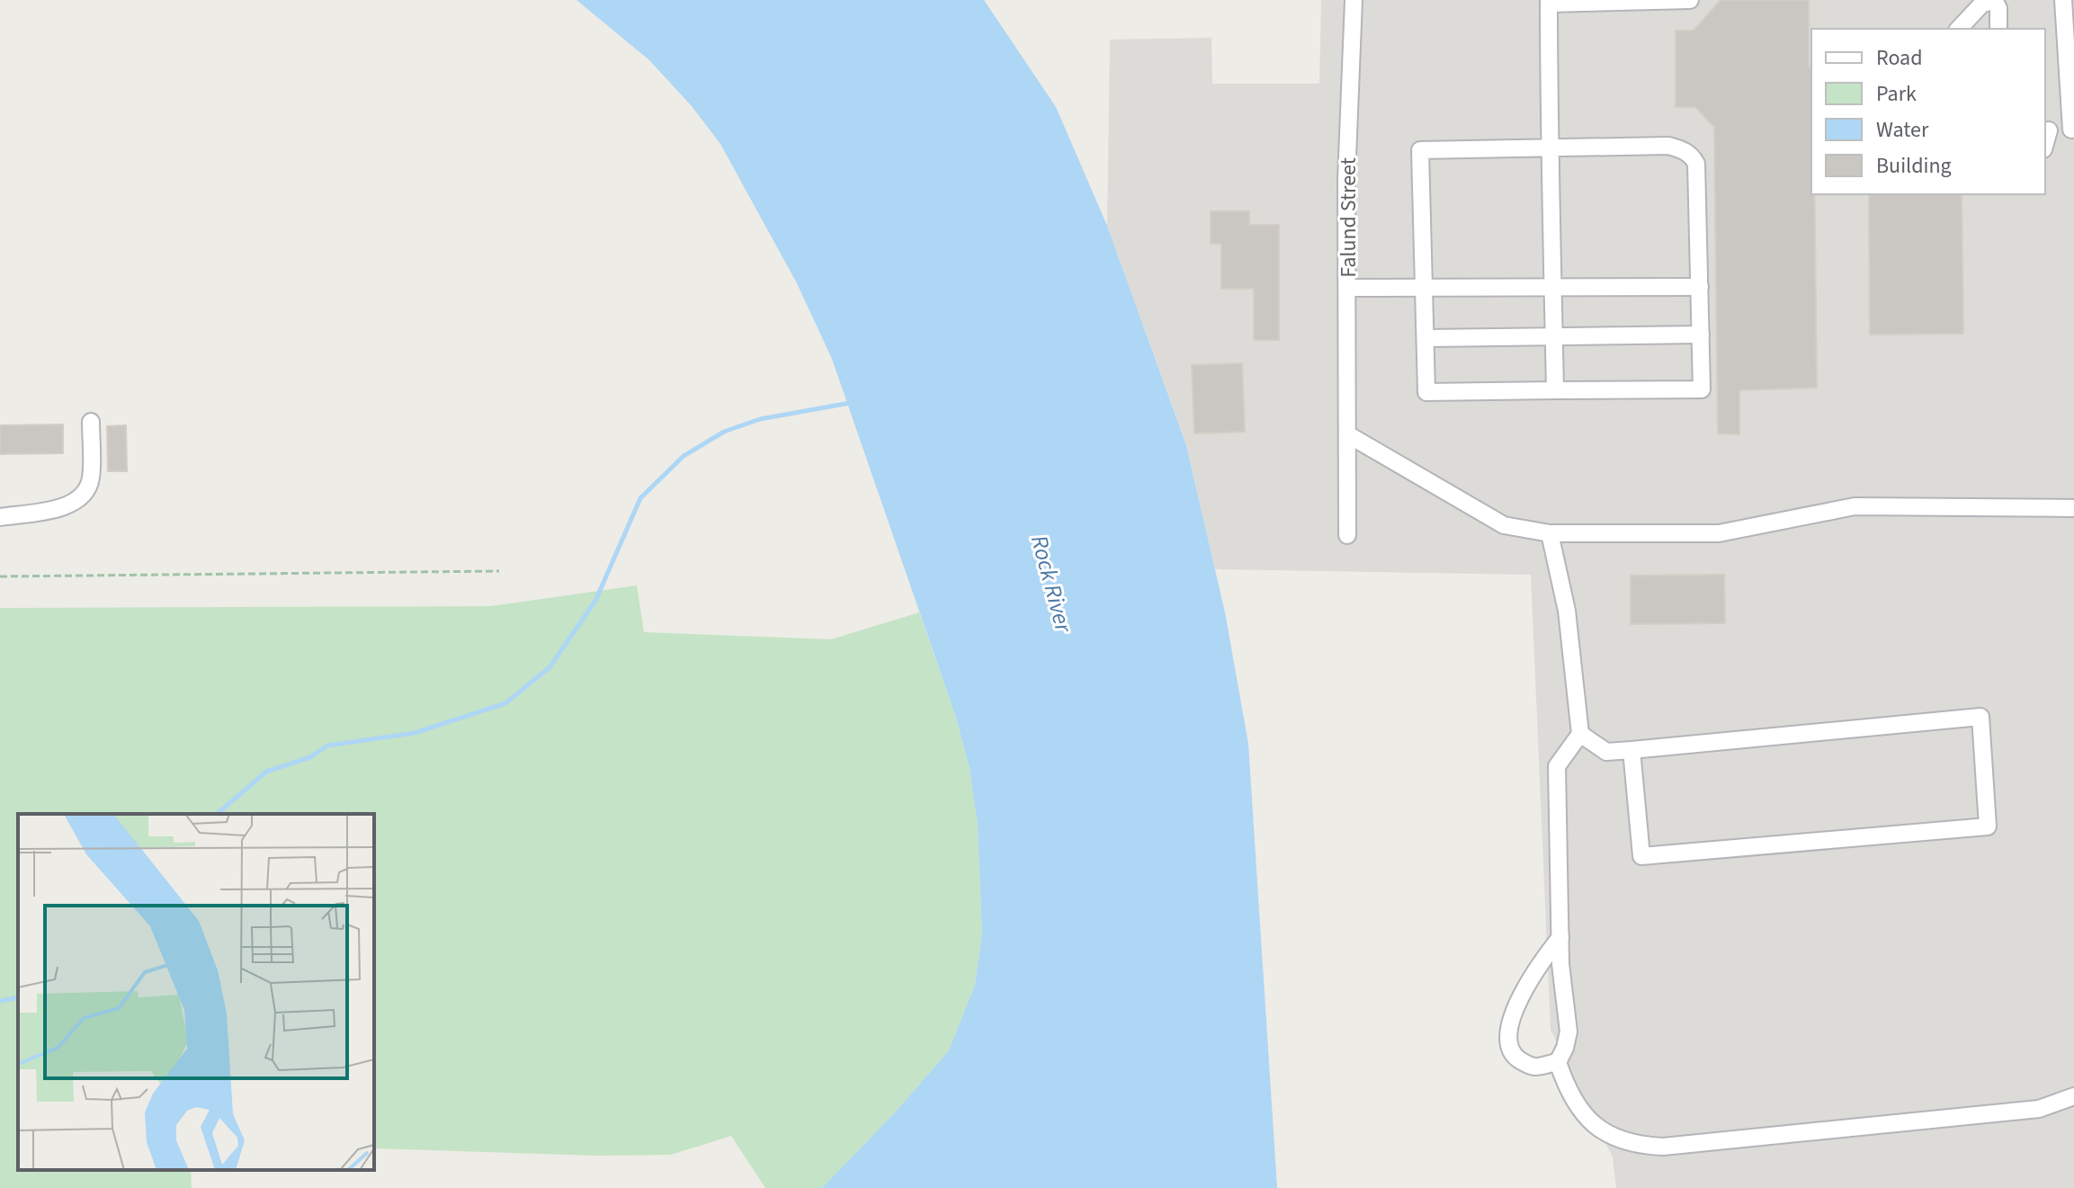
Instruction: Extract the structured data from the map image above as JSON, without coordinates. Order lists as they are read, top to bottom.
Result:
{
  "streets": {
    "street": ["Falund Street"]
  },
  "water": ["Rock River"],
  "legend": [
    "Road",
    "Park",
    "Water",
    "Building"
  ]
}
